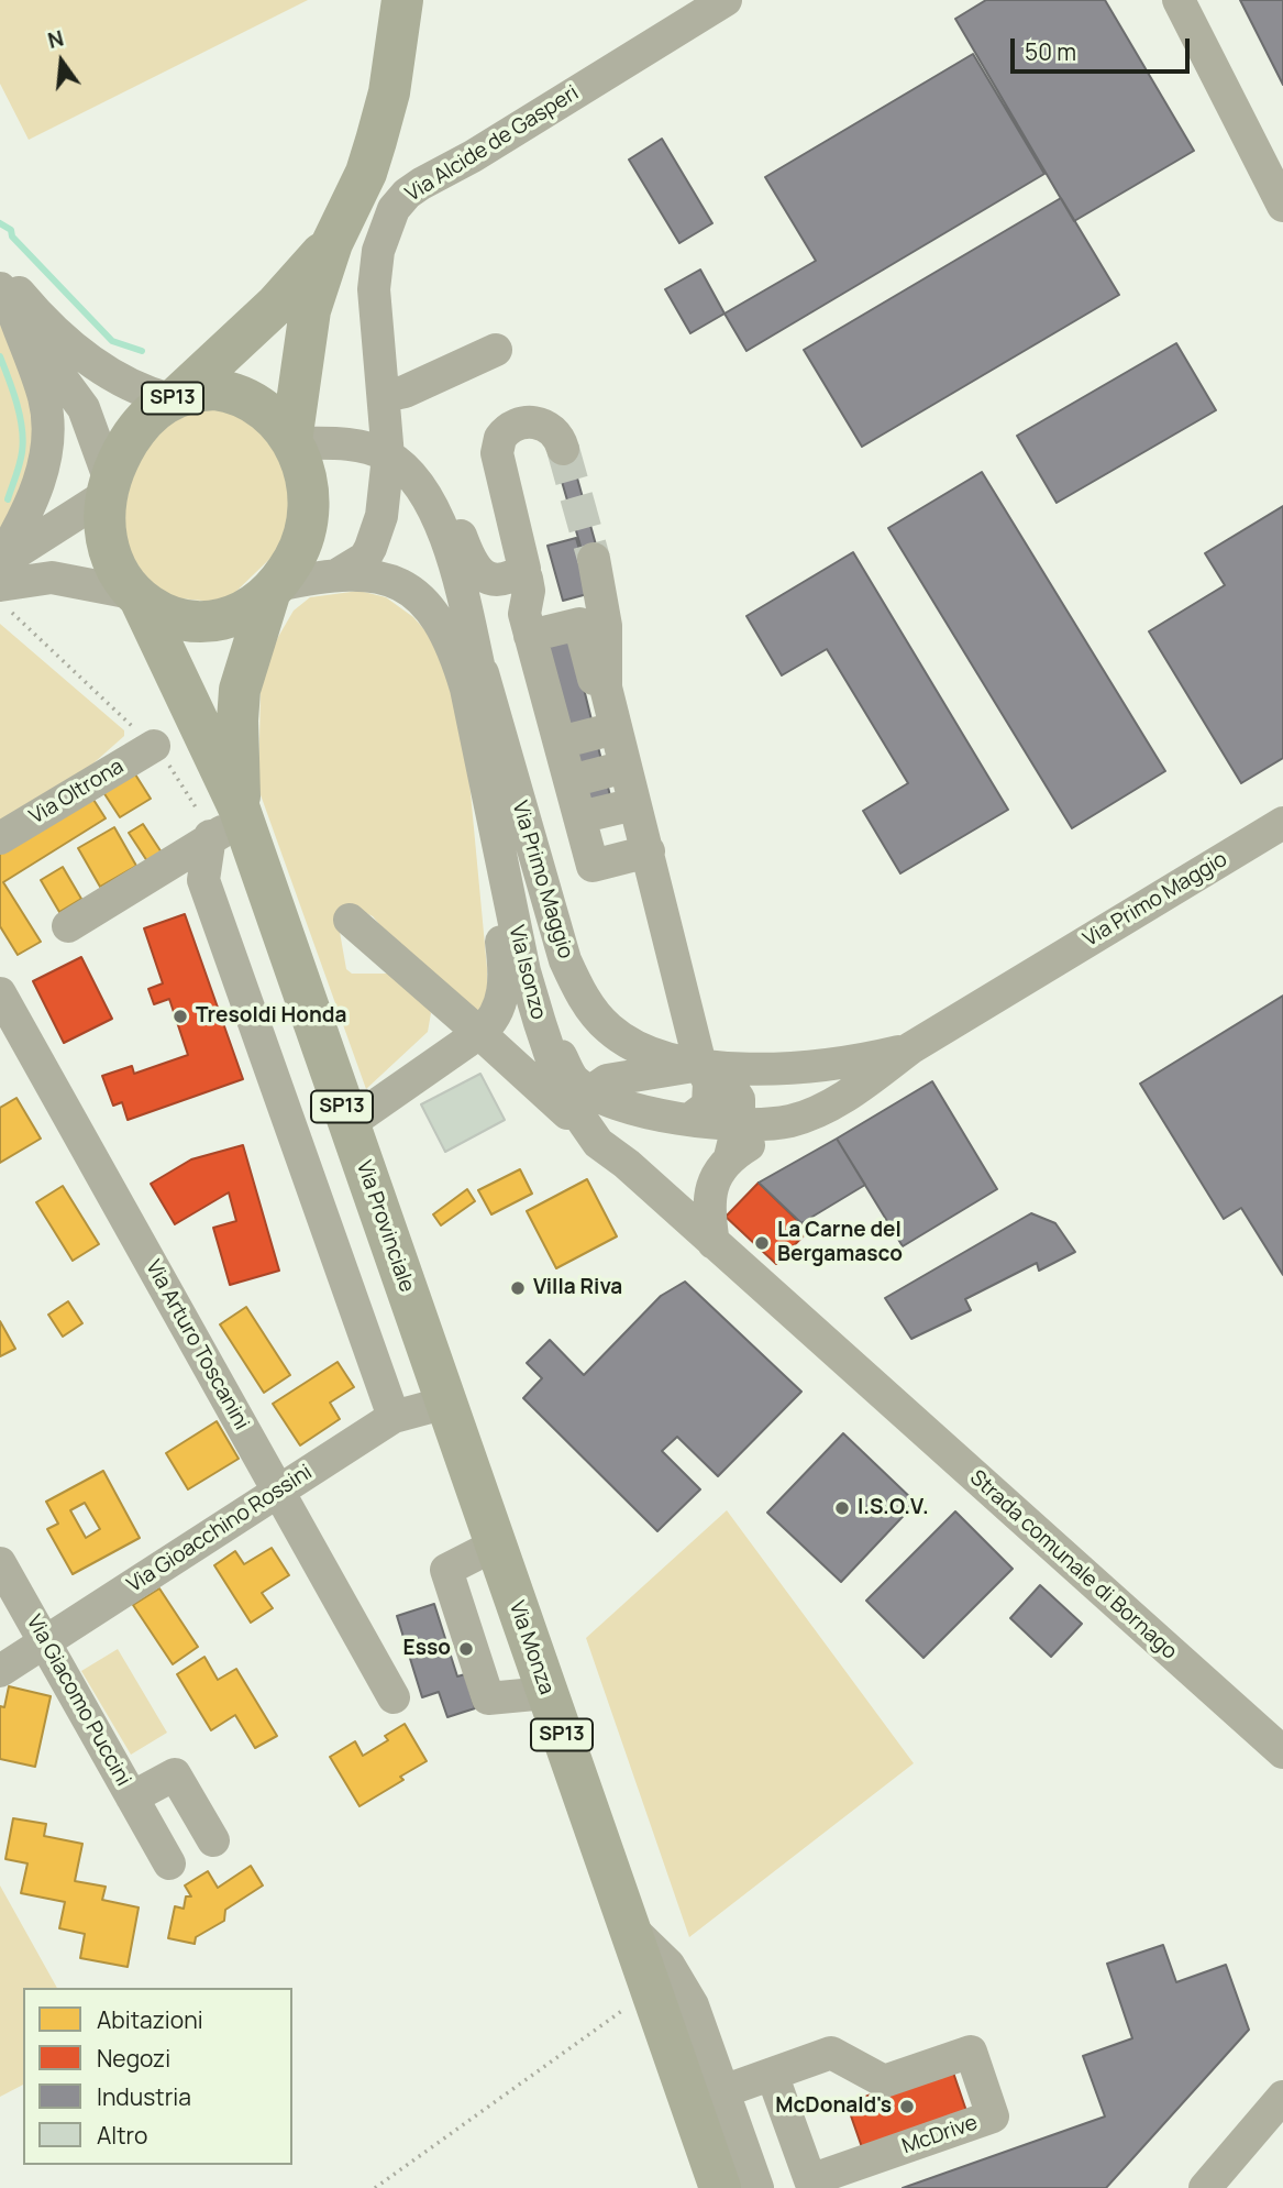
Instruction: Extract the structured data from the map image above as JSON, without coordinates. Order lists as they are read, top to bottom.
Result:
{
  "streets": {
    "main road": ["SP13", "Via Provinciale", "Via Monza"],
    "street": [
      "Via Alcide de Gasperi",
      "Via Oltrona",
      "Via Primo Maggio",
      "Via Isonzo",
      "Via Arturo Toscanini",
      "Via Gioacchino Rossini",
      "Strada comunale di Bornago",
      "Via Giacomo Puccini",
      "McDrive"
    ]
  },
  "crossings": [
    ["Via Alcide de Gasperi", "Via Isonzo"],
    ["SP13", "Via Isonzo"],
    ["SP13", "Via Provinciale"],
    ["Via Primo Maggio", "Via Isonzo"],
    ["Via Isonzo", "Via Provinciale"],
    ["Via Isonzo", "Strada comunale di Bornago"],
    ["Via Provinciale", "Via Gioacchino Rossini"],
    ["Via Provinciale", "Via Monza"],
    ["Via Arturo Toscanini", "Via Gioacchino Rossini"],
    ["Via Gioacchino Rossini", "Via Giacomo Puccini"]
  ],
  "places": [
    "Tresoldi Honda",
    "La Carne del Bergamasco",
    "Villa Riva",
    "I.S.O.V.",
    "Esso",
    "McDonald's"
  ],
  "legend": [
    "Abitazioni",
    "Negozi",
    "Industria",
    "Altro"
  ],
  "scale_bar": "50 m",
  "north": "top"
}
